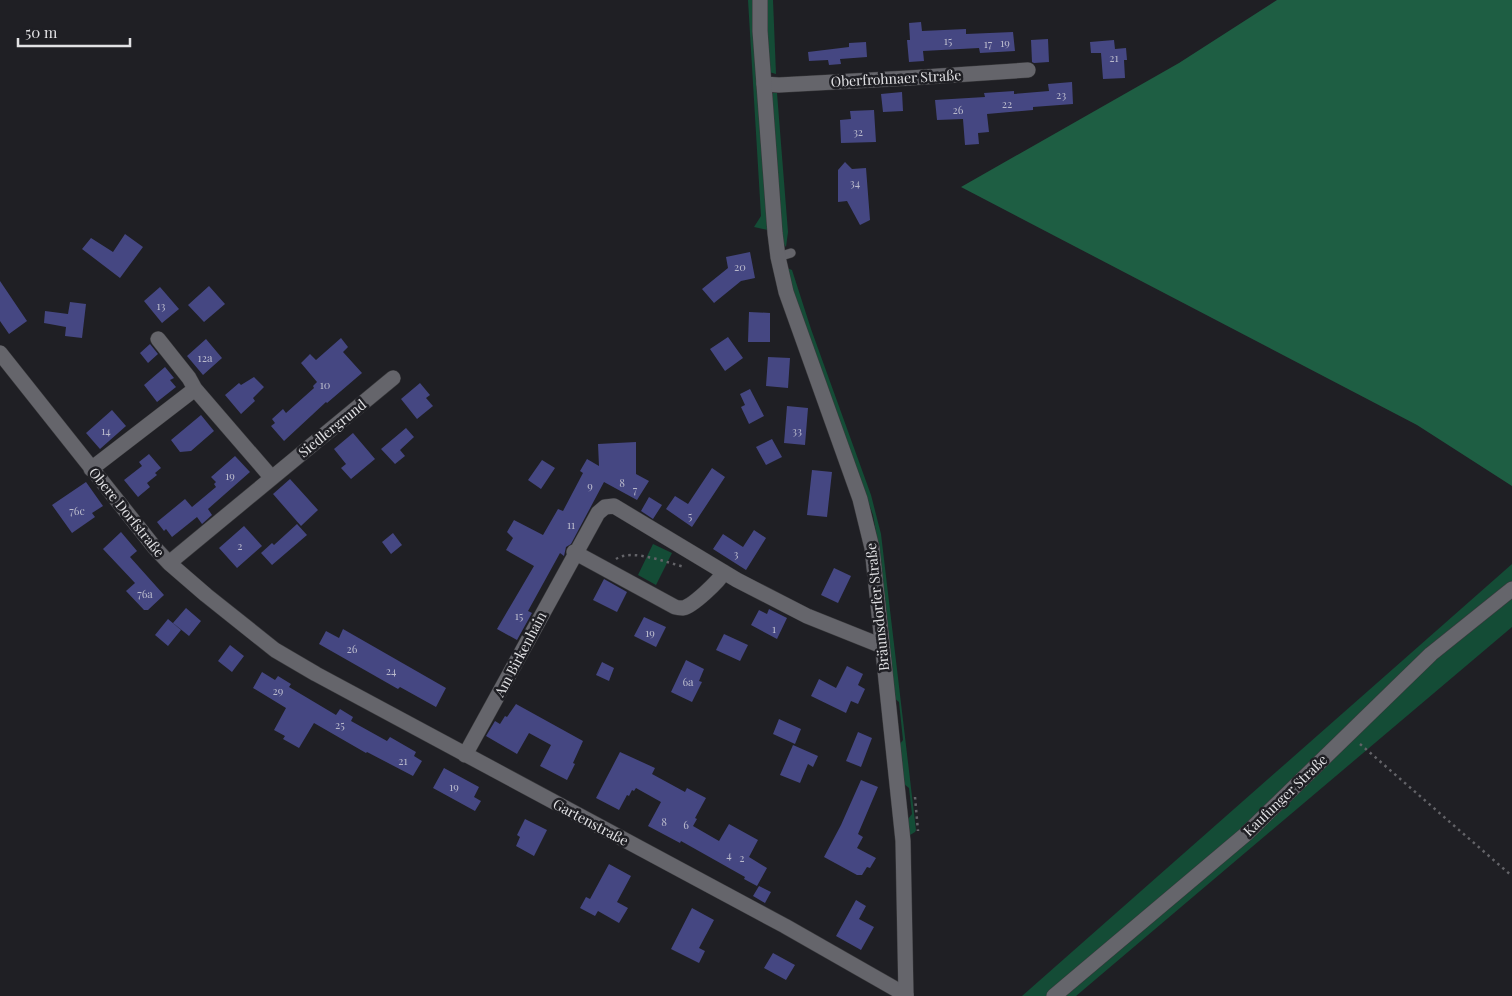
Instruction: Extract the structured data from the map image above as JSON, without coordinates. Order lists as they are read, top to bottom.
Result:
{
  "streets": {
    "street": [
      "Oberfrohnaer Straße",
      "Siedlergrund",
      "Obere Dorfstraße",
      "Bräunsdorfer Straße",
      "Am Birkenhain",
      "Kaufunger Straße",
      "Gartenstraße"
    ]
  },
  "crossings": [
    ["Oberfrohnaer Straße", "Bräunsdorfer Straße"],
    ["Siedlergrund", "Obere Dorfstraße"],
    ["Obere Dorfstraße", "Gartenstraße"],
    ["Bräunsdorfer Straße", "Am Birkenhain"],
    ["Bräunsdorfer Straße", "Gartenstraße"],
    ["Am Birkenhain", "Gartenstraße"]
  ],
  "house_numbers": [
    "15",
    "19",
    "17",
    "21",
    "23",
    "22",
    "26",
    "32",
    "34",
    "20",
    "13",
    "12a",
    "10",
    "14",
    "33",
    "19",
    "8",
    "9",
    "7",
    "76c",
    "5",
    "11",
    "2",
    "3",
    "76a",
    "15",
    "1",
    "19",
    "26",
    "24",
    "6a",
    "29",
    "25",
    "21",
    "19",
    "8",
    "6",
    "4",
    "2"
  ],
  "scale_bar": "50 m"
}
